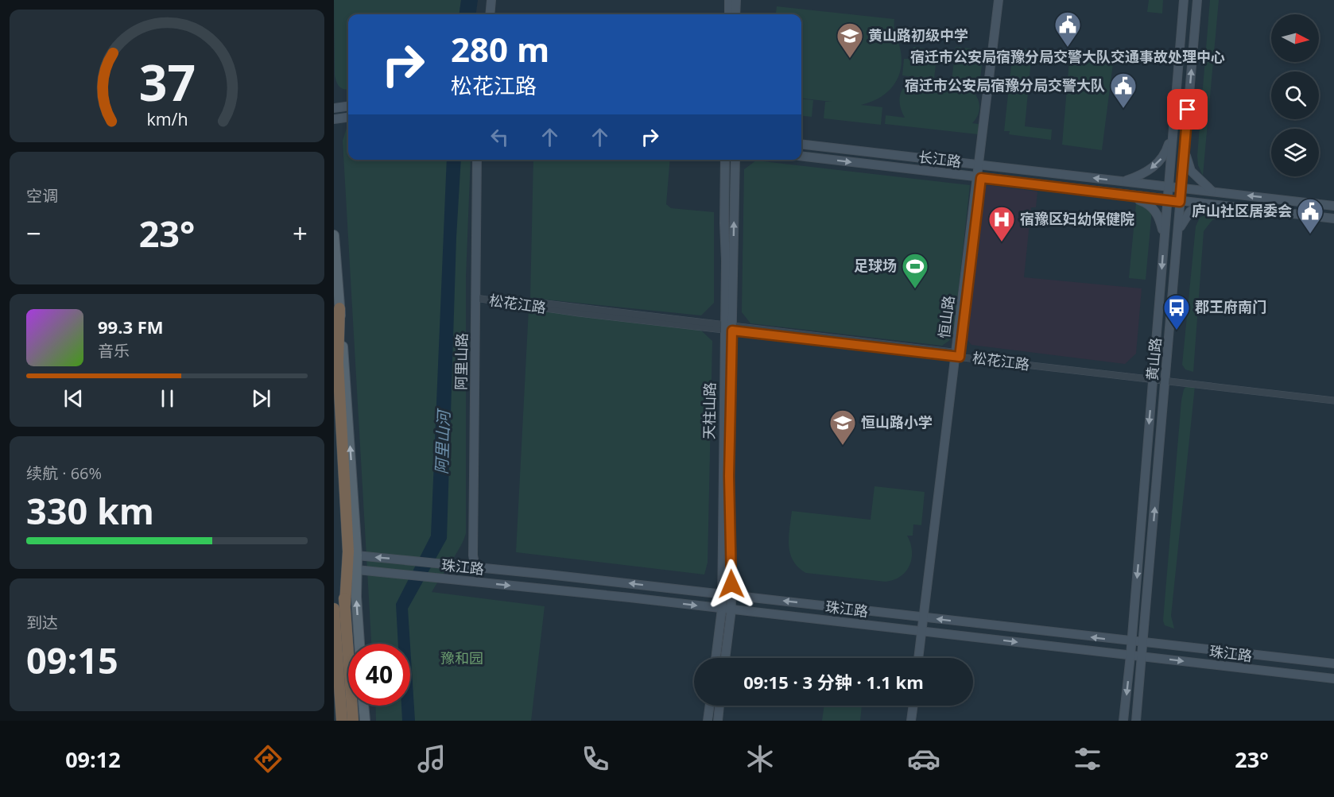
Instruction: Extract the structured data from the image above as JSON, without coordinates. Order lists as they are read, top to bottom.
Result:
{
  "streets": {
    "street": [
      "长江路",
      "松花江路",
      "恒山路",
      "黄山路",
      "阿里山路",
      "天柱山路",
      "珠江路"
    ]
  },
  "crossings": [
    ["长江路", "恒山路"],
    ["长江路", "黄山路"],
    ["松花江路", "恒山路"],
    ["松花江路", "黄山路"],
    ["松花江路", "阿里山路"],
    ["松花江路", "天柱山路"],
    ["恒山路", "珠江路"],
    ["黄山路", "珠江路"],
    ["阿里山路", "珠江路"],
    ["天柱山路", "珠江路"]
  ],
  "water": ["阿里山河"],
  "parks": ["豫和园"],
  "places": {
    "public building": ["宿迁市公安局宿豫分局交警大队交通事故处理中心", "宿迁市公安局宿豫分局交警大队", "庐山社区居委会"],
    "school or university": ["黄山路初级中学", "恒山路小学"],
    "hospital": ["宿豫区妇幼保健院"],
    "sports": ["足球场"],
    "bus stop": ["郡王府南门"]
  },
  "north": "right",
  "page": {
    "turn": ["280 m", "松花江路"],
    "tile": [
      "空调",
      ["续航 · 66%", "330 km"],
      ["到达", "09:15"]
    ],
    "heat": ["−", "23°", "+"],
    "song": ["99.3 FM", "音乐"],
    "limit": "40",
    "trip": "09:15 · 3 分钟 · 1.1 km",
    "tabs": ["09:12", "23°"],
    "gauge": ["37", "km/h"]
  }
}
